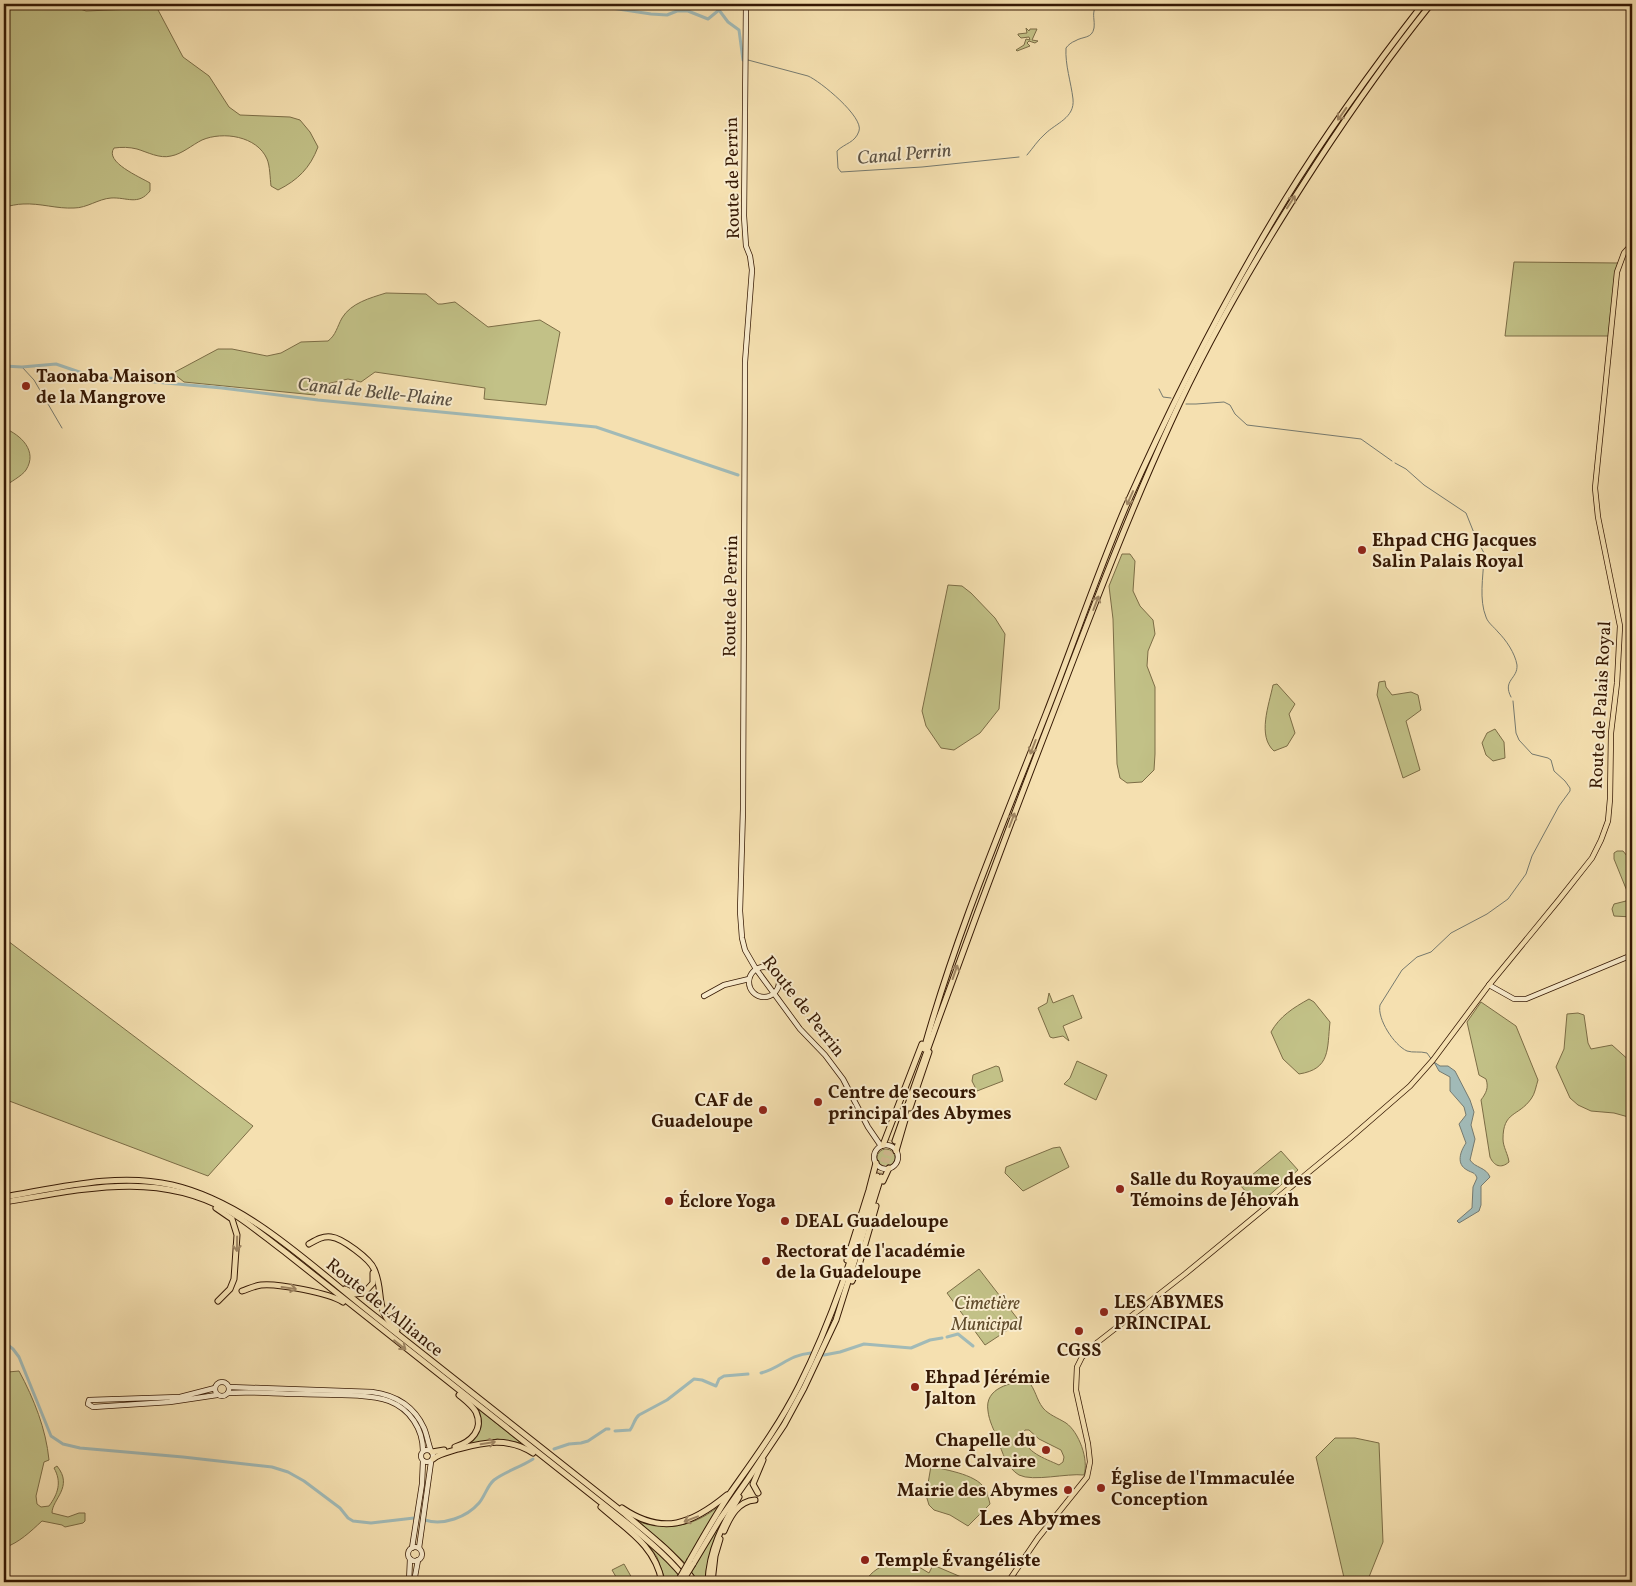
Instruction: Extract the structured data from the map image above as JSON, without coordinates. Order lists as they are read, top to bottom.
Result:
{
  "streets": {
    "highway": ["Route de l'Alliance"],
    "main road": ["Route de Perrin", "Route de Palais Royal"]
  },
  "districts": ["Les Abymes"],
  "water": ["Canal Perrin", "Canal de Belle-Plaine"],
  "parks": ["Cimetière Municipal"],
  "places": [
    "Taonaba Maison de la Mangrove",
    "Ehpad CHG Jacques Salin Palais Royal",
    "Centre de secours principal des Abymes",
    "CAF de Guadeloupe",
    "Salle du Royaume des Témoins de Jéhovah",
    "Éclore Yoga",
    "DEAL Guadeloupe",
    "Rectorat de l'académie de la Guadeloupe",
    "LES ABYMES PRINCIPAL",
    "CGSS",
    "Ehpad Jérémie Jalton",
    "Chapelle du Morne Calvaire",
    "Église de l'Immaculée Conception",
    "Mairie des Abymes",
    "Temple Évangéliste"
  ]
}
